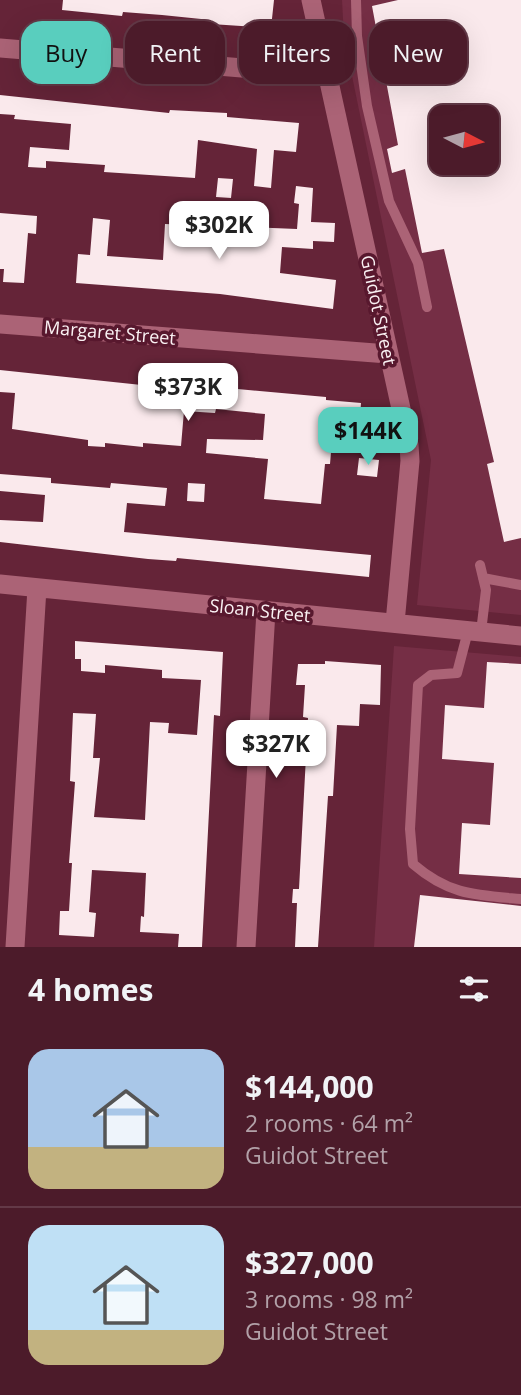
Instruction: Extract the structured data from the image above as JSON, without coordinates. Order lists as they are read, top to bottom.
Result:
{
  "streets": {
    "street": ["Guidot Street", "Margaret Street", "Sloan Street"]
  },
  "crossings": [
    ["Guidot Street", "Margaret Street"],
    ["Guidot Street", "Sloan Street"]
  ],
  "north": "right",
  "page": {
    "chip": [
      "Buy",
      "Rent",
      "Filters",
      "New"
    ],
    "price": [
      "$302K",
      "$373K",
      "$144K",
      "$327K"
    ],
    "heading": "4 homes",
    "list": [
      {
        "name": "$144,000",
        "note": "2 rooms · 64 m² · Guidot Street"
      },
      {
        "name": "$327,000",
        "note": "3 rooms · 98 m² · Guidot Street"
      }
    ]
  }
}
